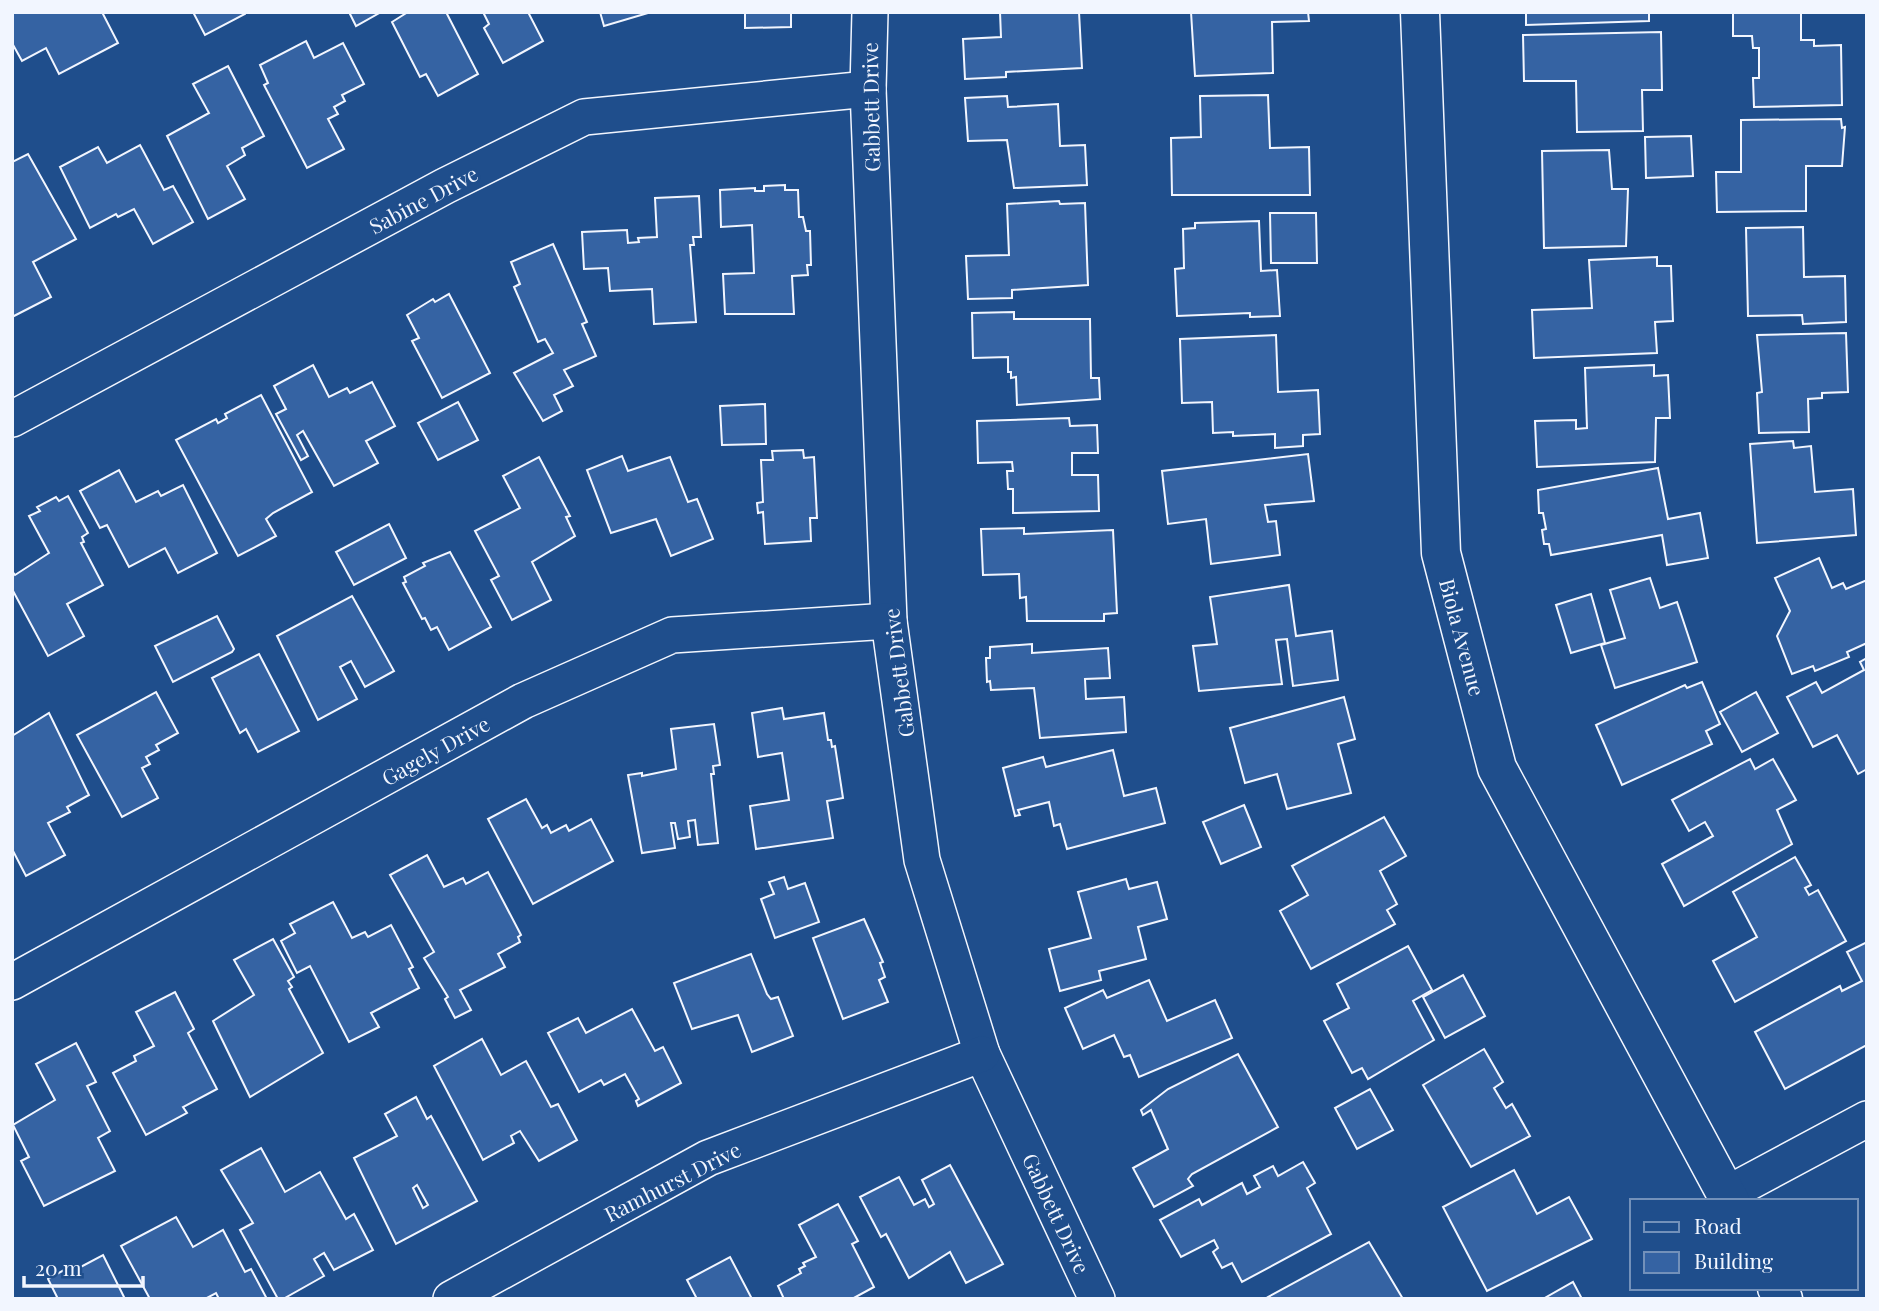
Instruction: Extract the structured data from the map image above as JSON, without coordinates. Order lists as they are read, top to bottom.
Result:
{
  "streets": {
    "street": [
      "Gabbett Drive",
      "Sabine Drive",
      "Biola Avenue",
      "Gagely Drive",
      "Ramhurst Drive"
    ]
  },
  "crossings": [
    ["Gabbett Drive", "Sabine Drive"],
    ["Gabbett Drive", "Gagely Drive"],
    ["Gabbett Drive", "Ramhurst Drive"]
  ],
  "legend": ["Road", "Building"],
  "scale_bar": "20 m"
}
